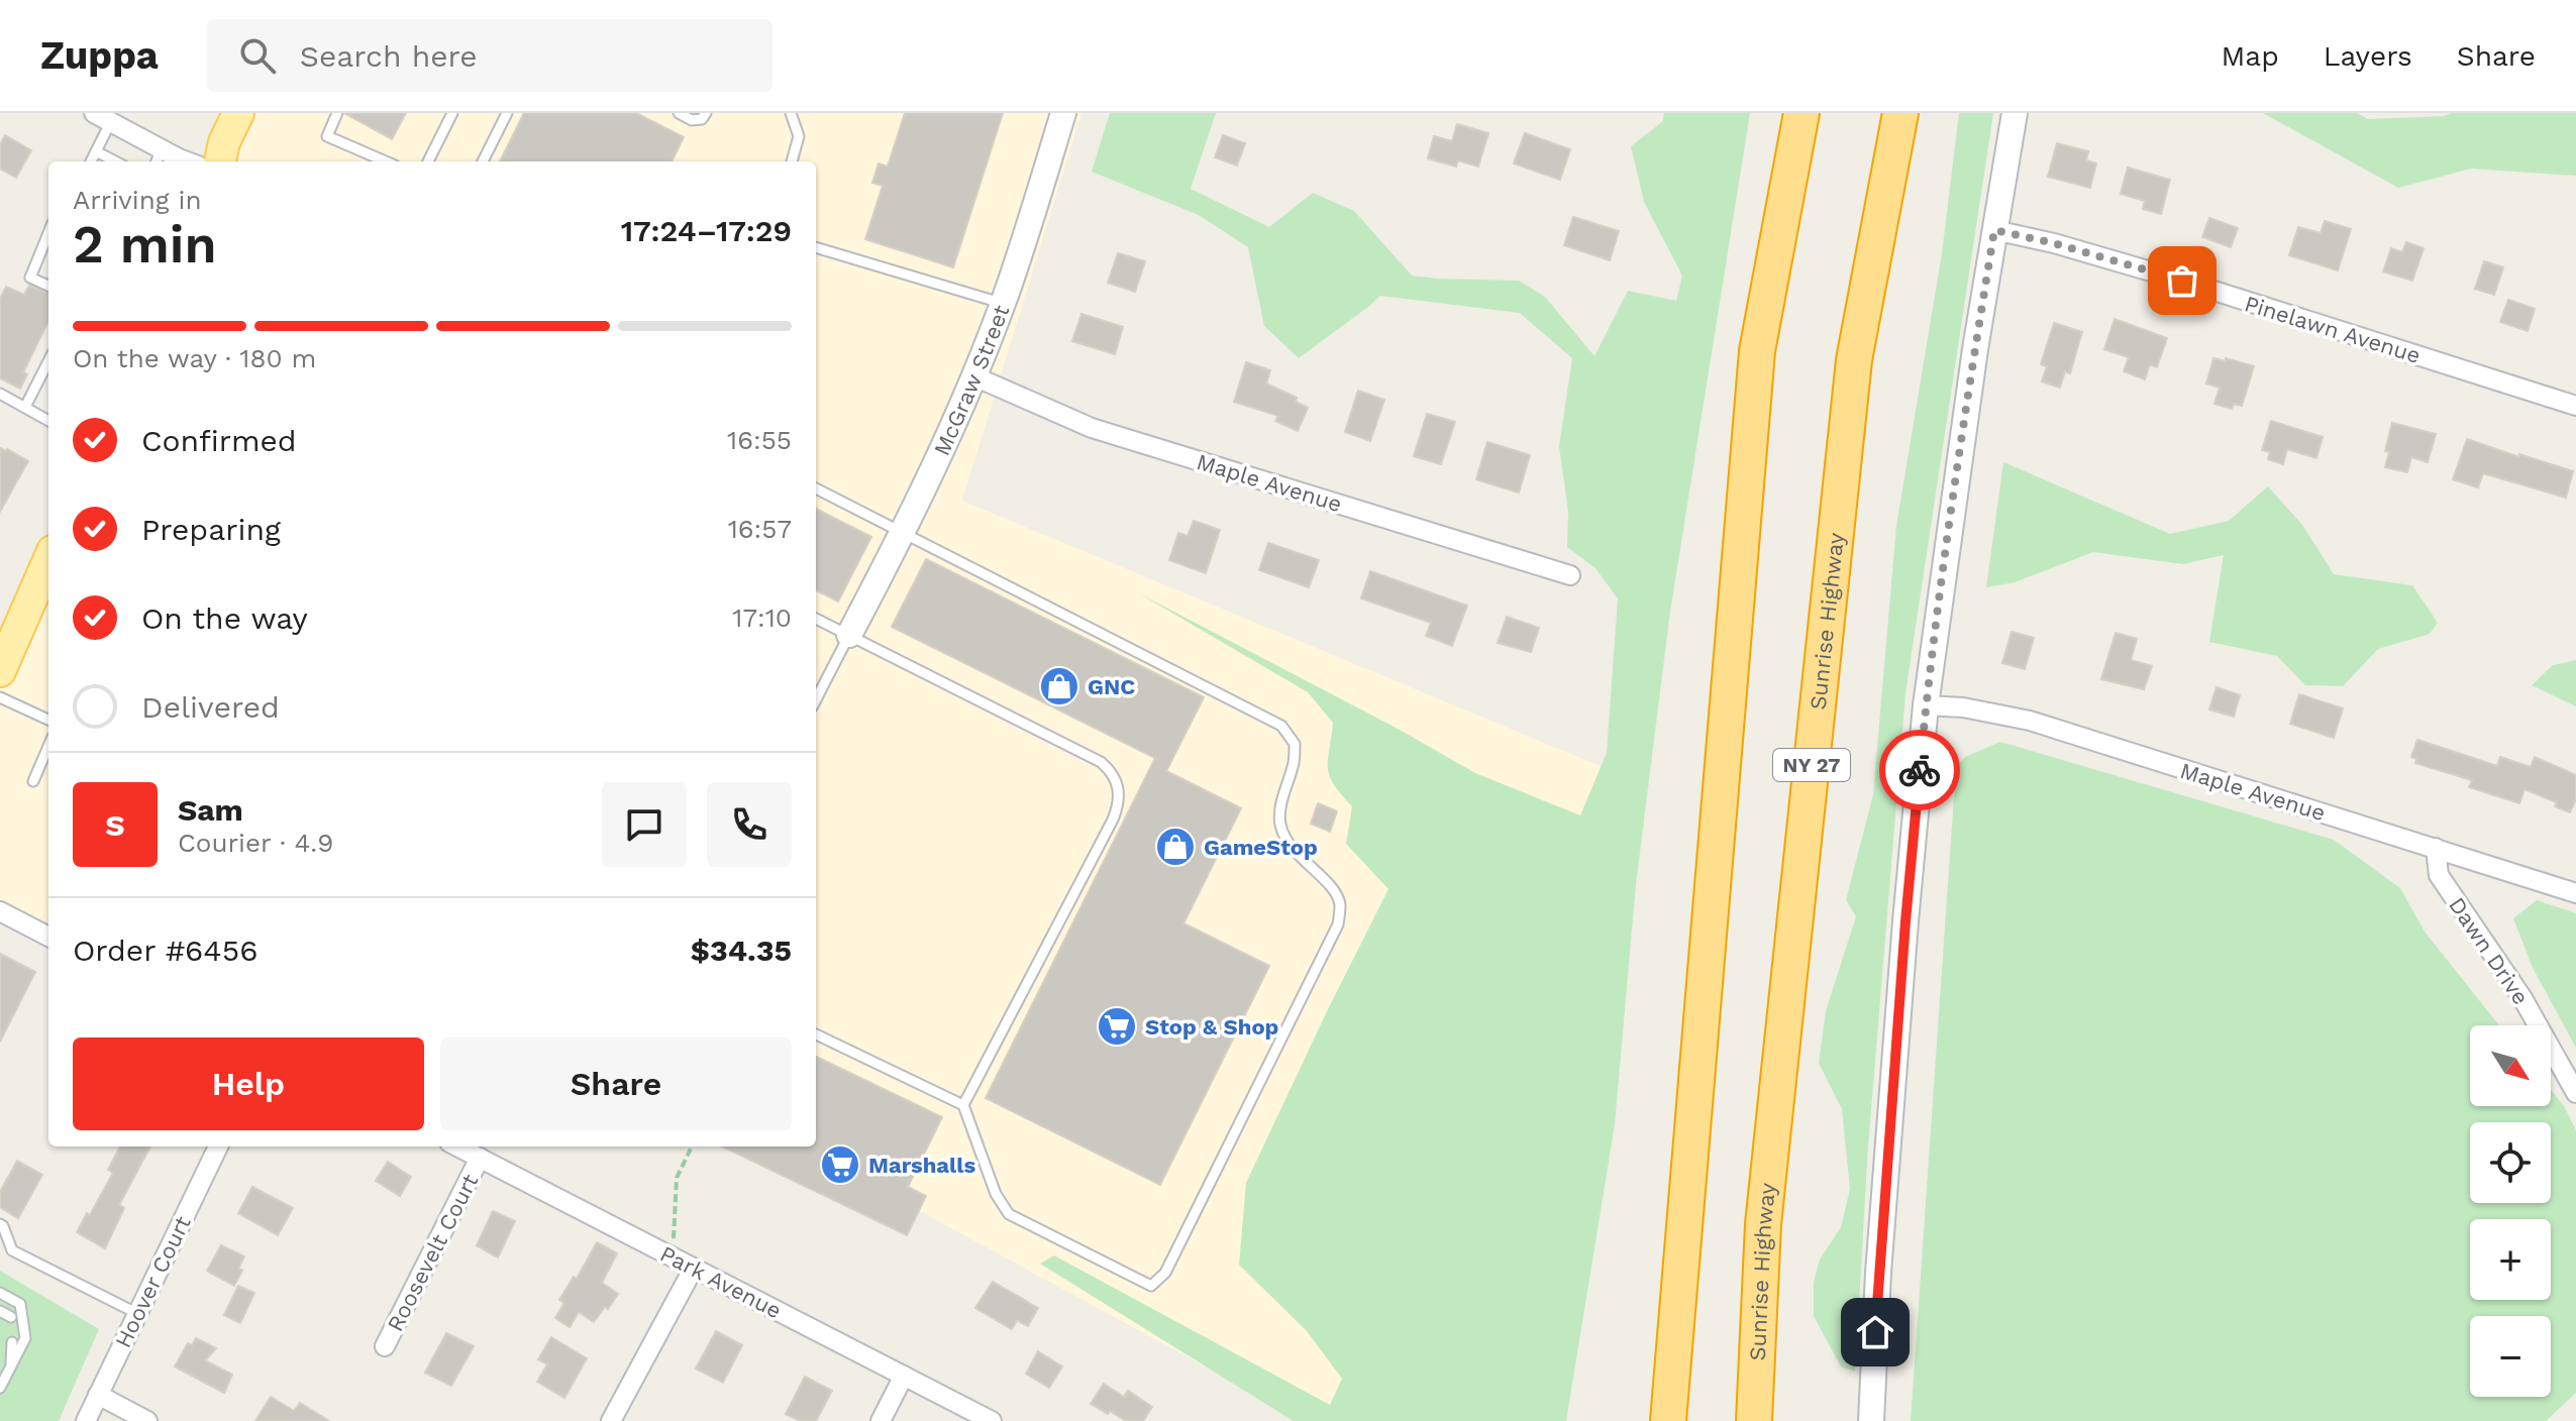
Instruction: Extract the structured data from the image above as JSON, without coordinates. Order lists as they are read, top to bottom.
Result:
{
  "streets": {
    "highway": ["Sunrise Highway", "NY 27"],
    "street": [
      "Pinelawn Avenue",
      "McGraw Street",
      "Maple Avenue",
      "Dawn Drive",
      "Roosevelt Court",
      "Hoover Court",
      "Park Avenue"
    ]
  },
  "crossings": [
    ["McGraw Street", "Maple Avenue"],
    ["Maple Avenue", "Dawn Drive"],
    ["Roosevelt Court", "Park Avenue"]
  ],
  "places": {
    "shop": ["GNC", "GameStop"],
    "supermarket": ["Stop & Shop", "Marshalls"]
  },
  "north": "bottom right",
  "page": {
    "header": "Zuppa",
    "search": "Search here",
    "nav": ["Map", "Layers", "Share"],
    "heading": ["2 min", "Arriving in", "17:24–17:29"],
    "panel": [
      "Sam",
      "Courier · 4.9",
      "Order #6456",
      "$34.35"
    ],
    "bar": "On the way · 180 m",
    "list": [
      ["Confirmed", "16:55"],
      ["Preparing", "16:57"],
      ["On the way", "17:10"],
      "Delivered"
    ],
    "round": "S",
    "buttons": ["Help", "Share"],
    "map_buttons": ["+", "−"]
  }
}
